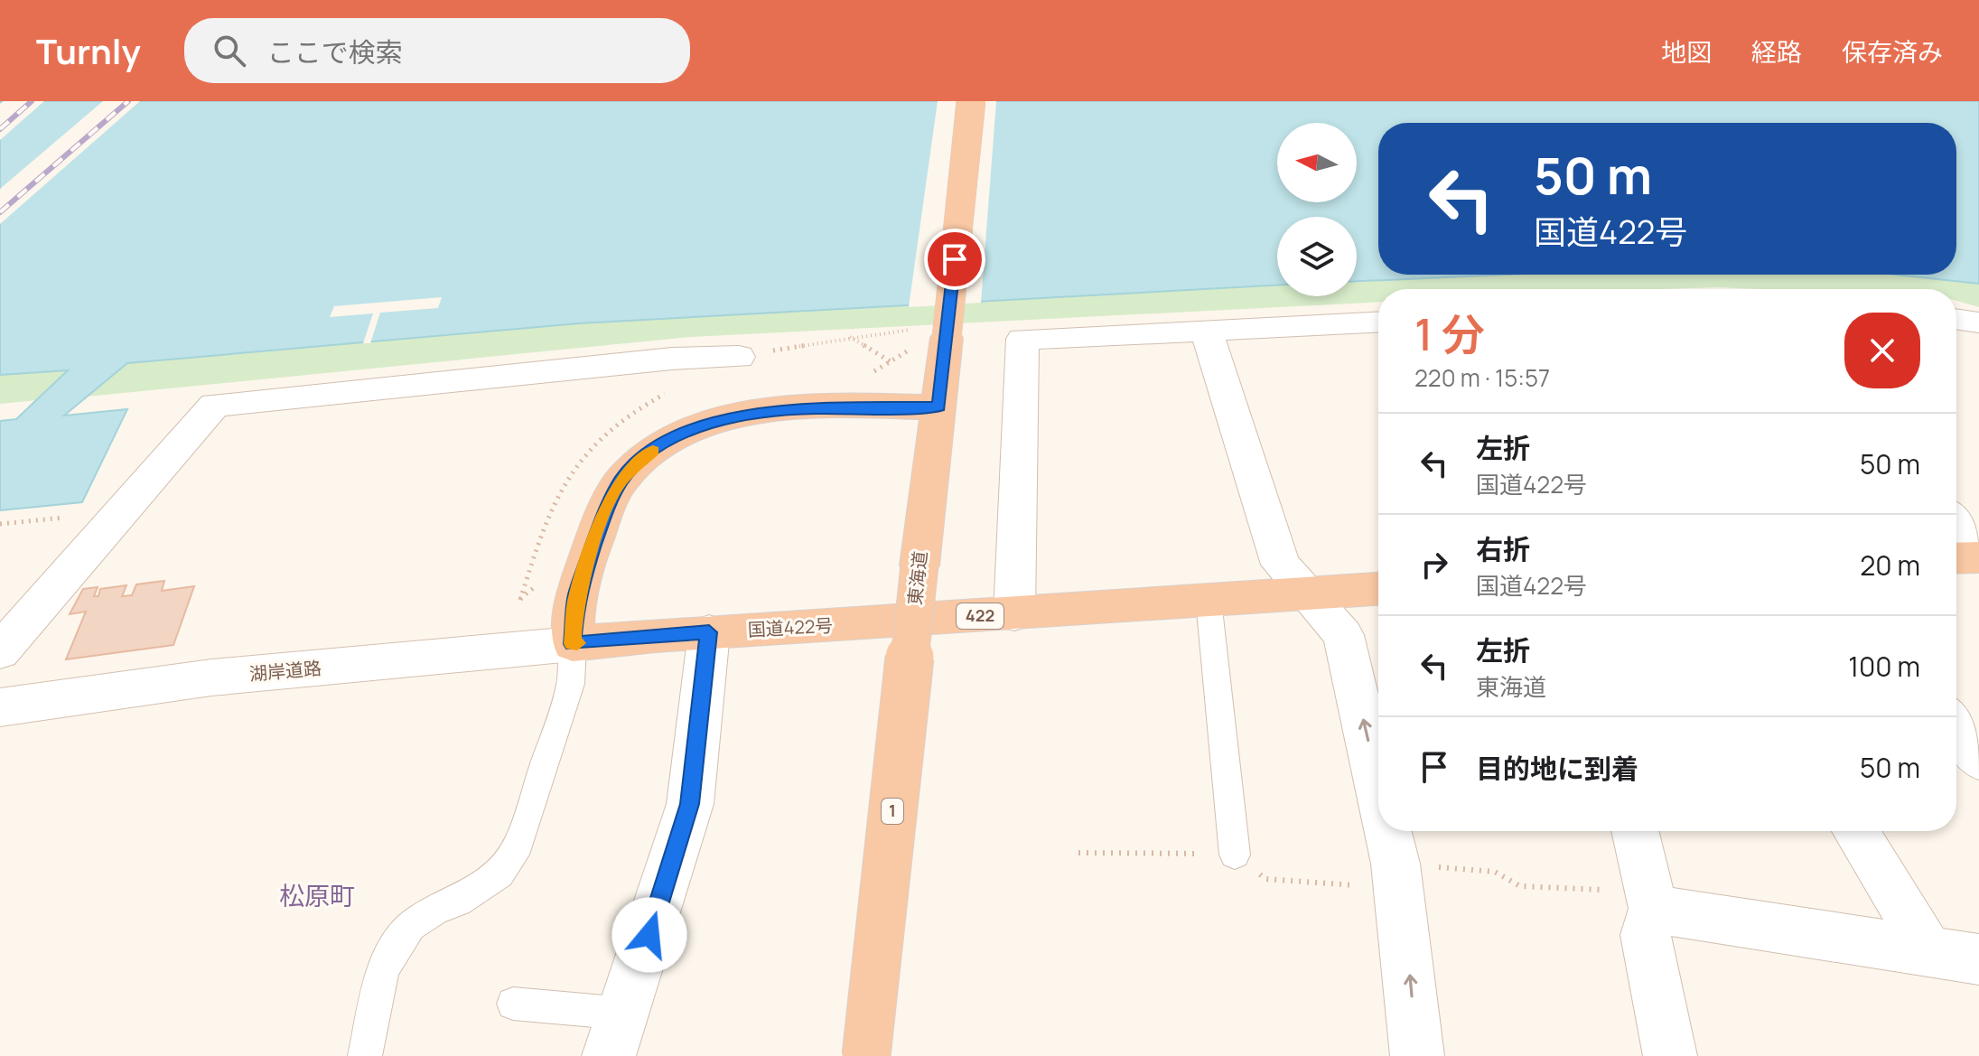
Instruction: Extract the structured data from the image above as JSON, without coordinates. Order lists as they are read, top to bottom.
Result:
{
  "streets": {
    "highway": [
      "東海道",
      "422",
      "国道422号",
      "1"
    ],
    "street": ["湖岸道路"]
  },
  "crossings": [
    ["国道422号", "湖岸道路"]
  ],
  "districts": ["松原町"],
  "north": "left",
  "page": {
    "header": "Turnly",
    "search": "ここで検索",
    "nav": ["地図", "経路", "保存済み"],
    "turn": ["50 m", "国道422号"],
    "heading": ["1 分", "220 m · 15:57"],
    "list": [
      {
        "name": "左折",
        "note": "国道422号",
        "value": "50 m"
      },
      {
        "name": "右折",
        "note": "国道422号",
        "value": "20 m"
      },
      {
        "name": "左折",
        "note": "東海道",
        "value": "100 m"
      },
      {
        "name": "目的地に到着",
        "value": "50 m"
      }
    ]
  }
}
